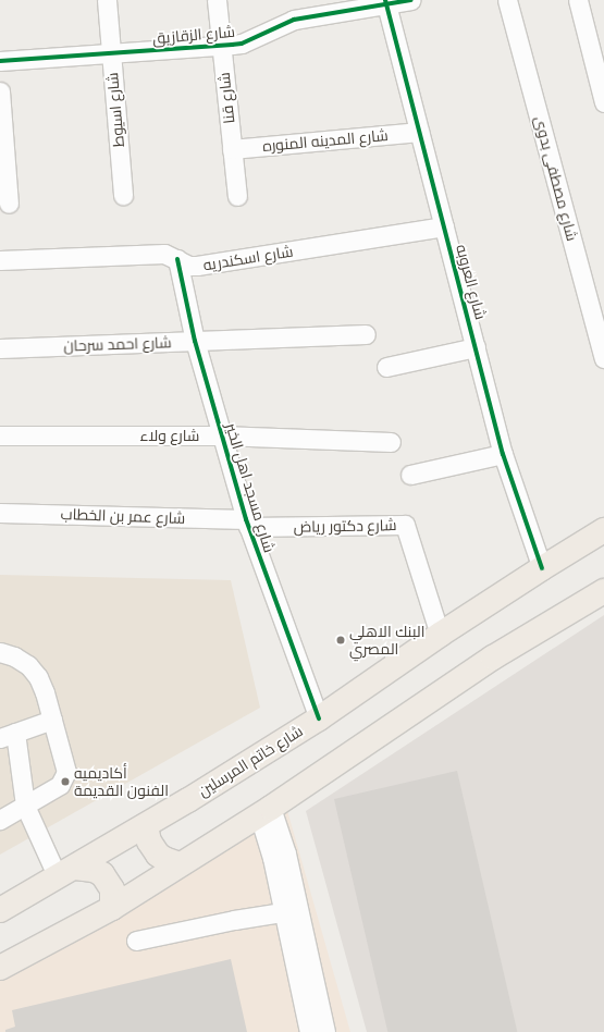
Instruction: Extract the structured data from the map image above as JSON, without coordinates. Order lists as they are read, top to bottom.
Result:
{
  "streets": {
    "main road": ["شارع خاتم المرسلين"],
    "street": [
      "شارع الزقازيق",
      "شارع قنا",
      "شارع اسيوط",
      "شارع المدينه المنوره",
      "شارع مصطفى بدوى",
      "شارع اسكندريه",
      "شارع العروبه",
      "شارع احمد سرحان",
      "شارع ولاء",
      "شارع مسجد اهل الخير",
      "شارع عمر بن الخطاب",
      "شارع دكتور رياض"
    ]
  },
  "crossings": [
    ["شارع الزقازيق", "شارع قنا"],
    ["شارع الزقازيق", "شارع اسيوط"],
    ["شارع الزقازيق", "شارع العروبه"],
    ["شارع قنا", "شارع المدينه المنوره"],
    ["شارع المدينه المنوره", "شارع العروبه"],
    ["شارع اسكندريه", "شارع العروبه"],
    ["شارع اسكندريه", "شارع مسجد اهل الخير"],
    ["شارع العروبه", "شارع خاتم المرسلين"],
    ["شارع احمد سرحان", "شارع مسجد اهل الخير"],
    ["شارع ولاء", "شارع مسجد اهل الخير"],
    ["شارع مسجد اهل الخير", "شارع عمر بن الخطاب"],
    ["شارع مسجد اهل الخير", "شارع دكتور رياض"],
    ["شارع مسجد اهل الخير", "شارع خاتم المرسلين"],
    ["شارع عمر بن الخطاب", "شارع دكتور رياض"],
    ["شارع دكتور رياض", "شارع خاتم المرسلين"]
  ],
  "places": ["البنك الاهلي المصري", "أكاديميه الفنون القديمة"]
}
